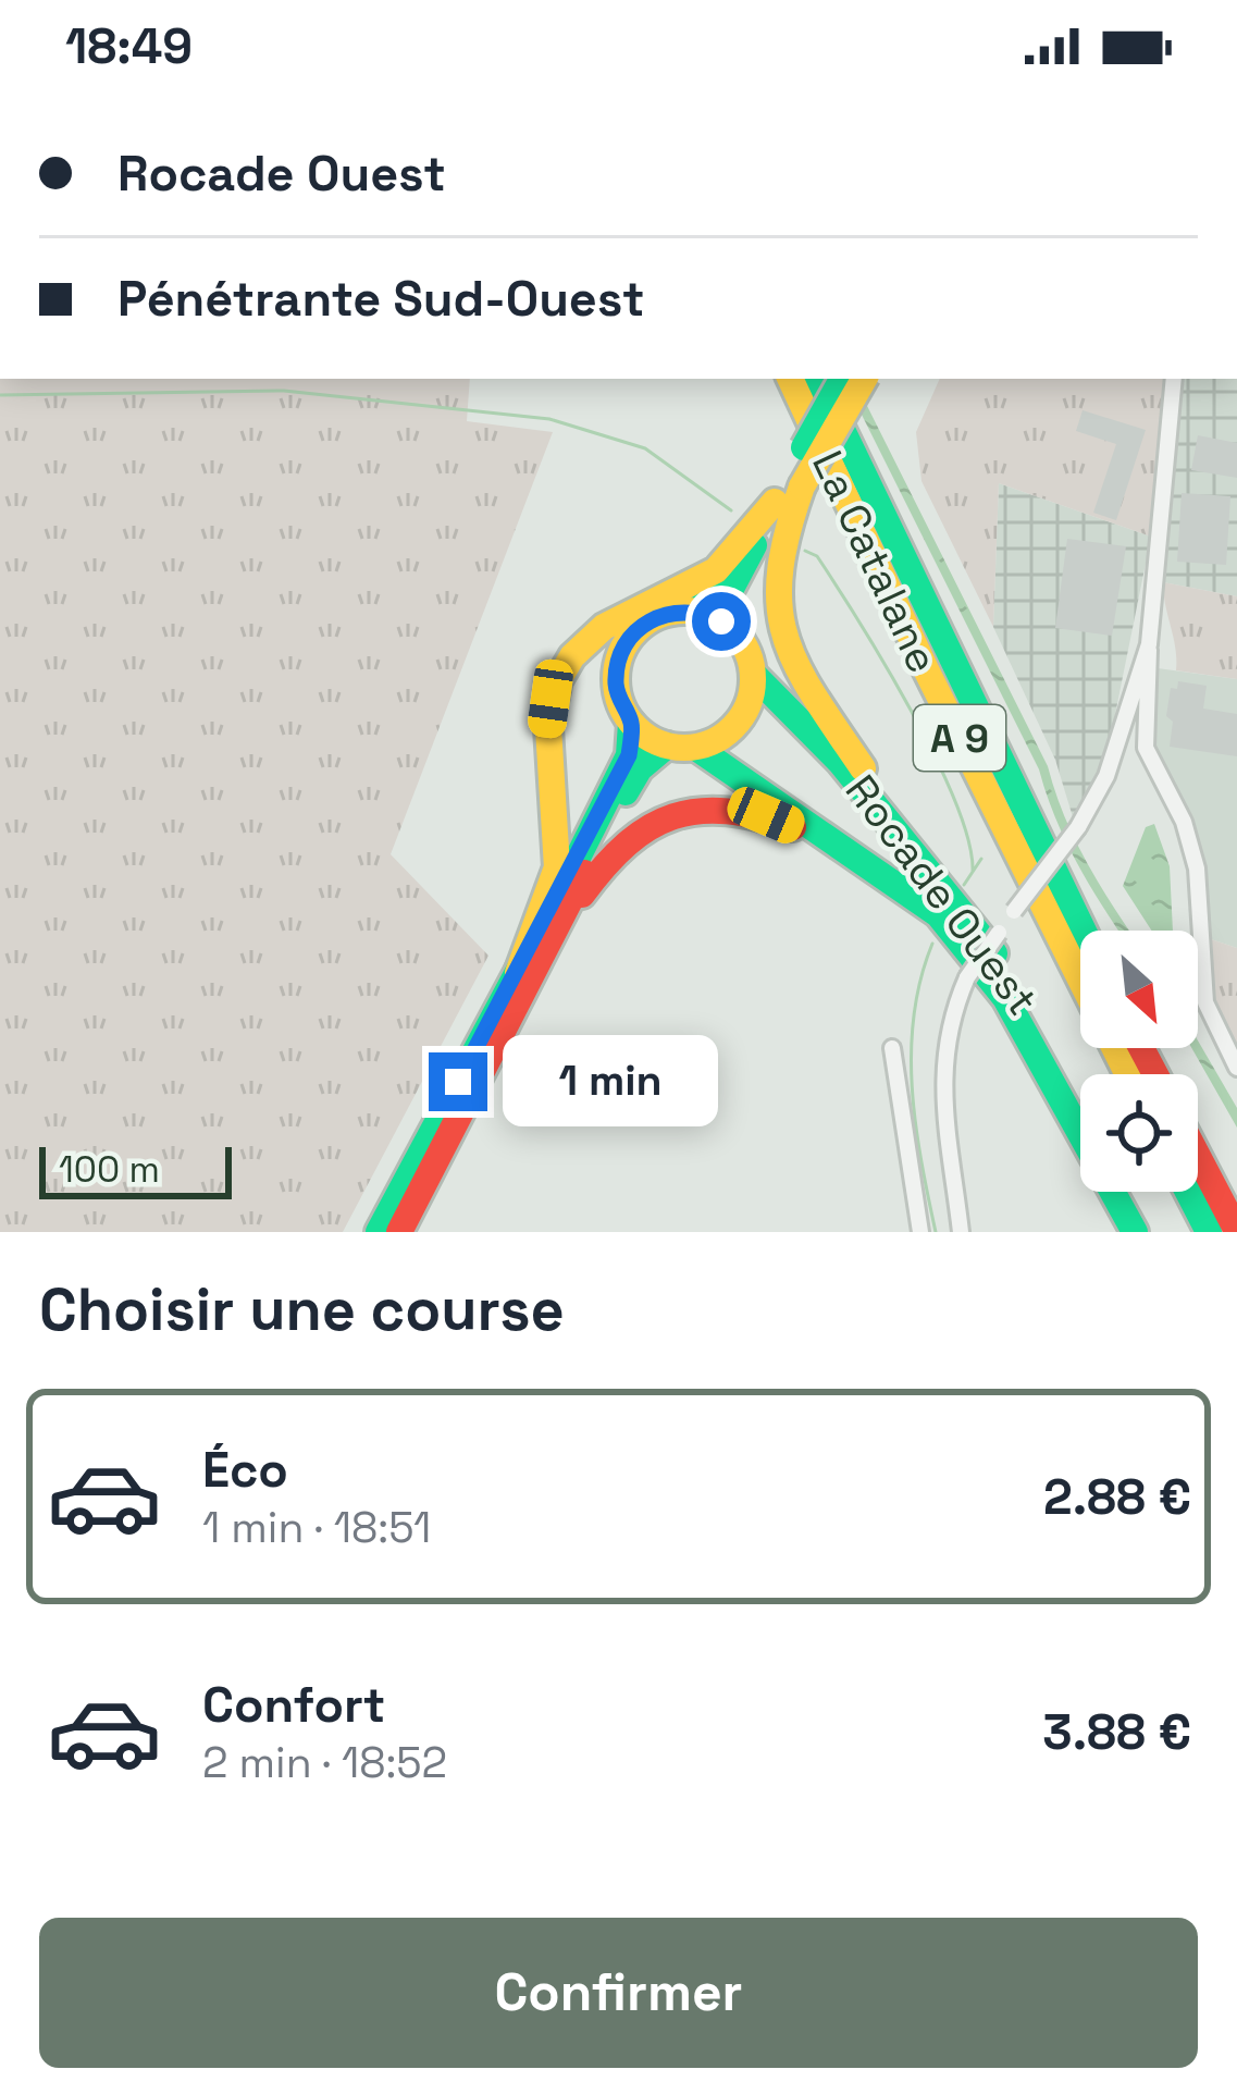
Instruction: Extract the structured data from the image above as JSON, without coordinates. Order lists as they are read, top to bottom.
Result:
{
  "streets": {
    "highway": ["La Catalane", "A 9", "Rocade Ouest"]
  },
  "scale_bar": "100 m",
  "north": "bottom right",
  "page": {
    "status": "18:49",
    "banner": ["Rocade Ouest", "Pénétrante Sud-Ouest"],
    "bubble": "1 min",
    "scale": "100 m",
    "heading": "Choisir une course",
    "list": [
      {
        "name": "Éco",
        "note": "1 min · 18:51",
        "value": "2.88 €"
      },
      {
        "name": "Confort",
        "note": "2 min · 18:52",
        "value": "3.88 €"
      }
    ],
    "buttons": "Confirmer"
  }
}
